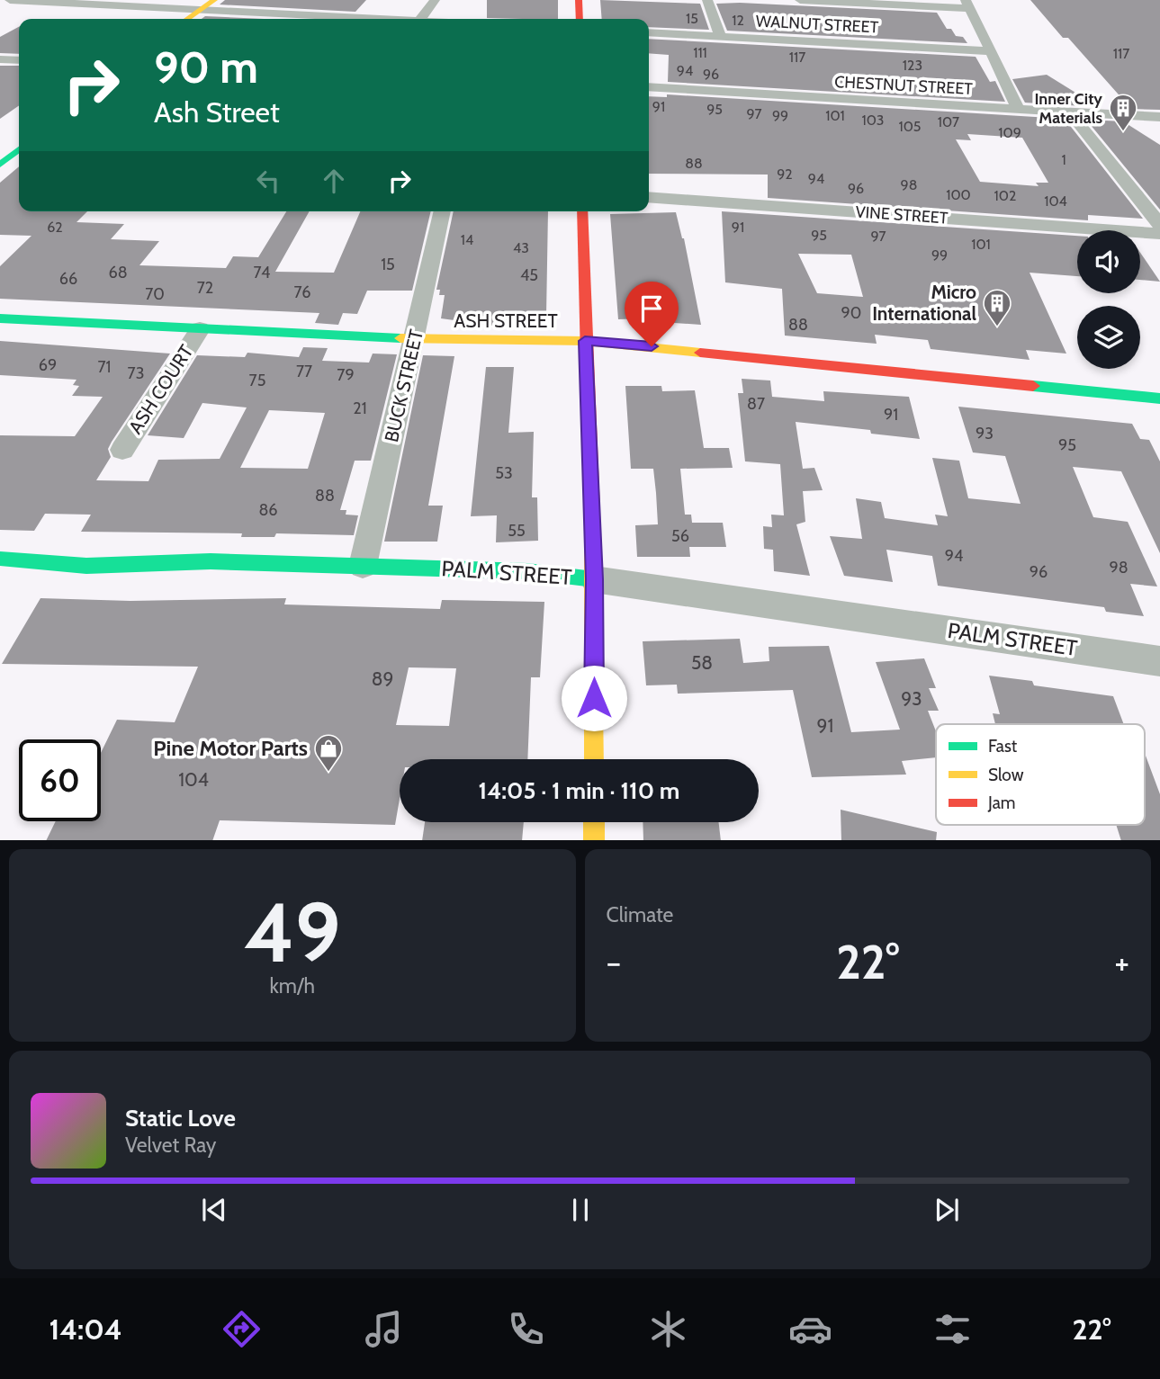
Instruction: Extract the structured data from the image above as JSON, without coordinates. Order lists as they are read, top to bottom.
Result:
{
  "streets": {
    "street": [
      "WALNUT STREET",
      "CHESTNUT STREET",
      "VINE STREET",
      "ASH STREET",
      "BUCK STREET",
      "ASH COURT",
      "PALM STREET"
    ]
  },
  "crossings": [
    ["ASH STREET", "BUCK STREET"],
    ["ASH STREET", "ASH COURT"],
    ["BUCK STREET", "PALM STREET"]
  ],
  "places": {
    "building": ["Inner City Materials", "Micro International"],
    "shop": ["Pine Motor Parts"]
  },
  "house_numbers": [
    "15",
    "12",
    "111",
    "117",
    "117",
    "123",
    "94",
    "96",
    "91",
    "95",
    "97",
    "99",
    "101",
    "103",
    "107",
    "105",
    "109",
    "1",
    "88",
    "92",
    "94",
    "98",
    "96",
    "100",
    "102",
    "104",
    "62",
    "91",
    "95",
    "97",
    "14",
    "101",
    "43",
    "99",
    "15",
    "68",
    "74",
    "45",
    "66",
    "72",
    "76",
    "70",
    "90",
    "88",
    "69",
    "71",
    "77",
    "73",
    "79",
    "75",
    "87",
    "21",
    "91",
    "93",
    "95",
    "53",
    "88",
    "86",
    "55",
    "56",
    "94",
    "98",
    "96",
    "58",
    "89",
    "93",
    "91",
    "104"
  ],
  "legend": ["Fast", "Slow", "Jam"],
  "page": {
    "turn": ["90 m", "Ash Street"],
    "limit": "60",
    "trip": "14:05 · 1 min · 110 m",
    "tile": [
      ["49", "km/h"],
      "Climate"
    ],
    "heat": ["−", "22°", "+"],
    "song": ["Static Love", "Velvet Ray"],
    "tabs": ["14:04", "22°"]
  }
}
